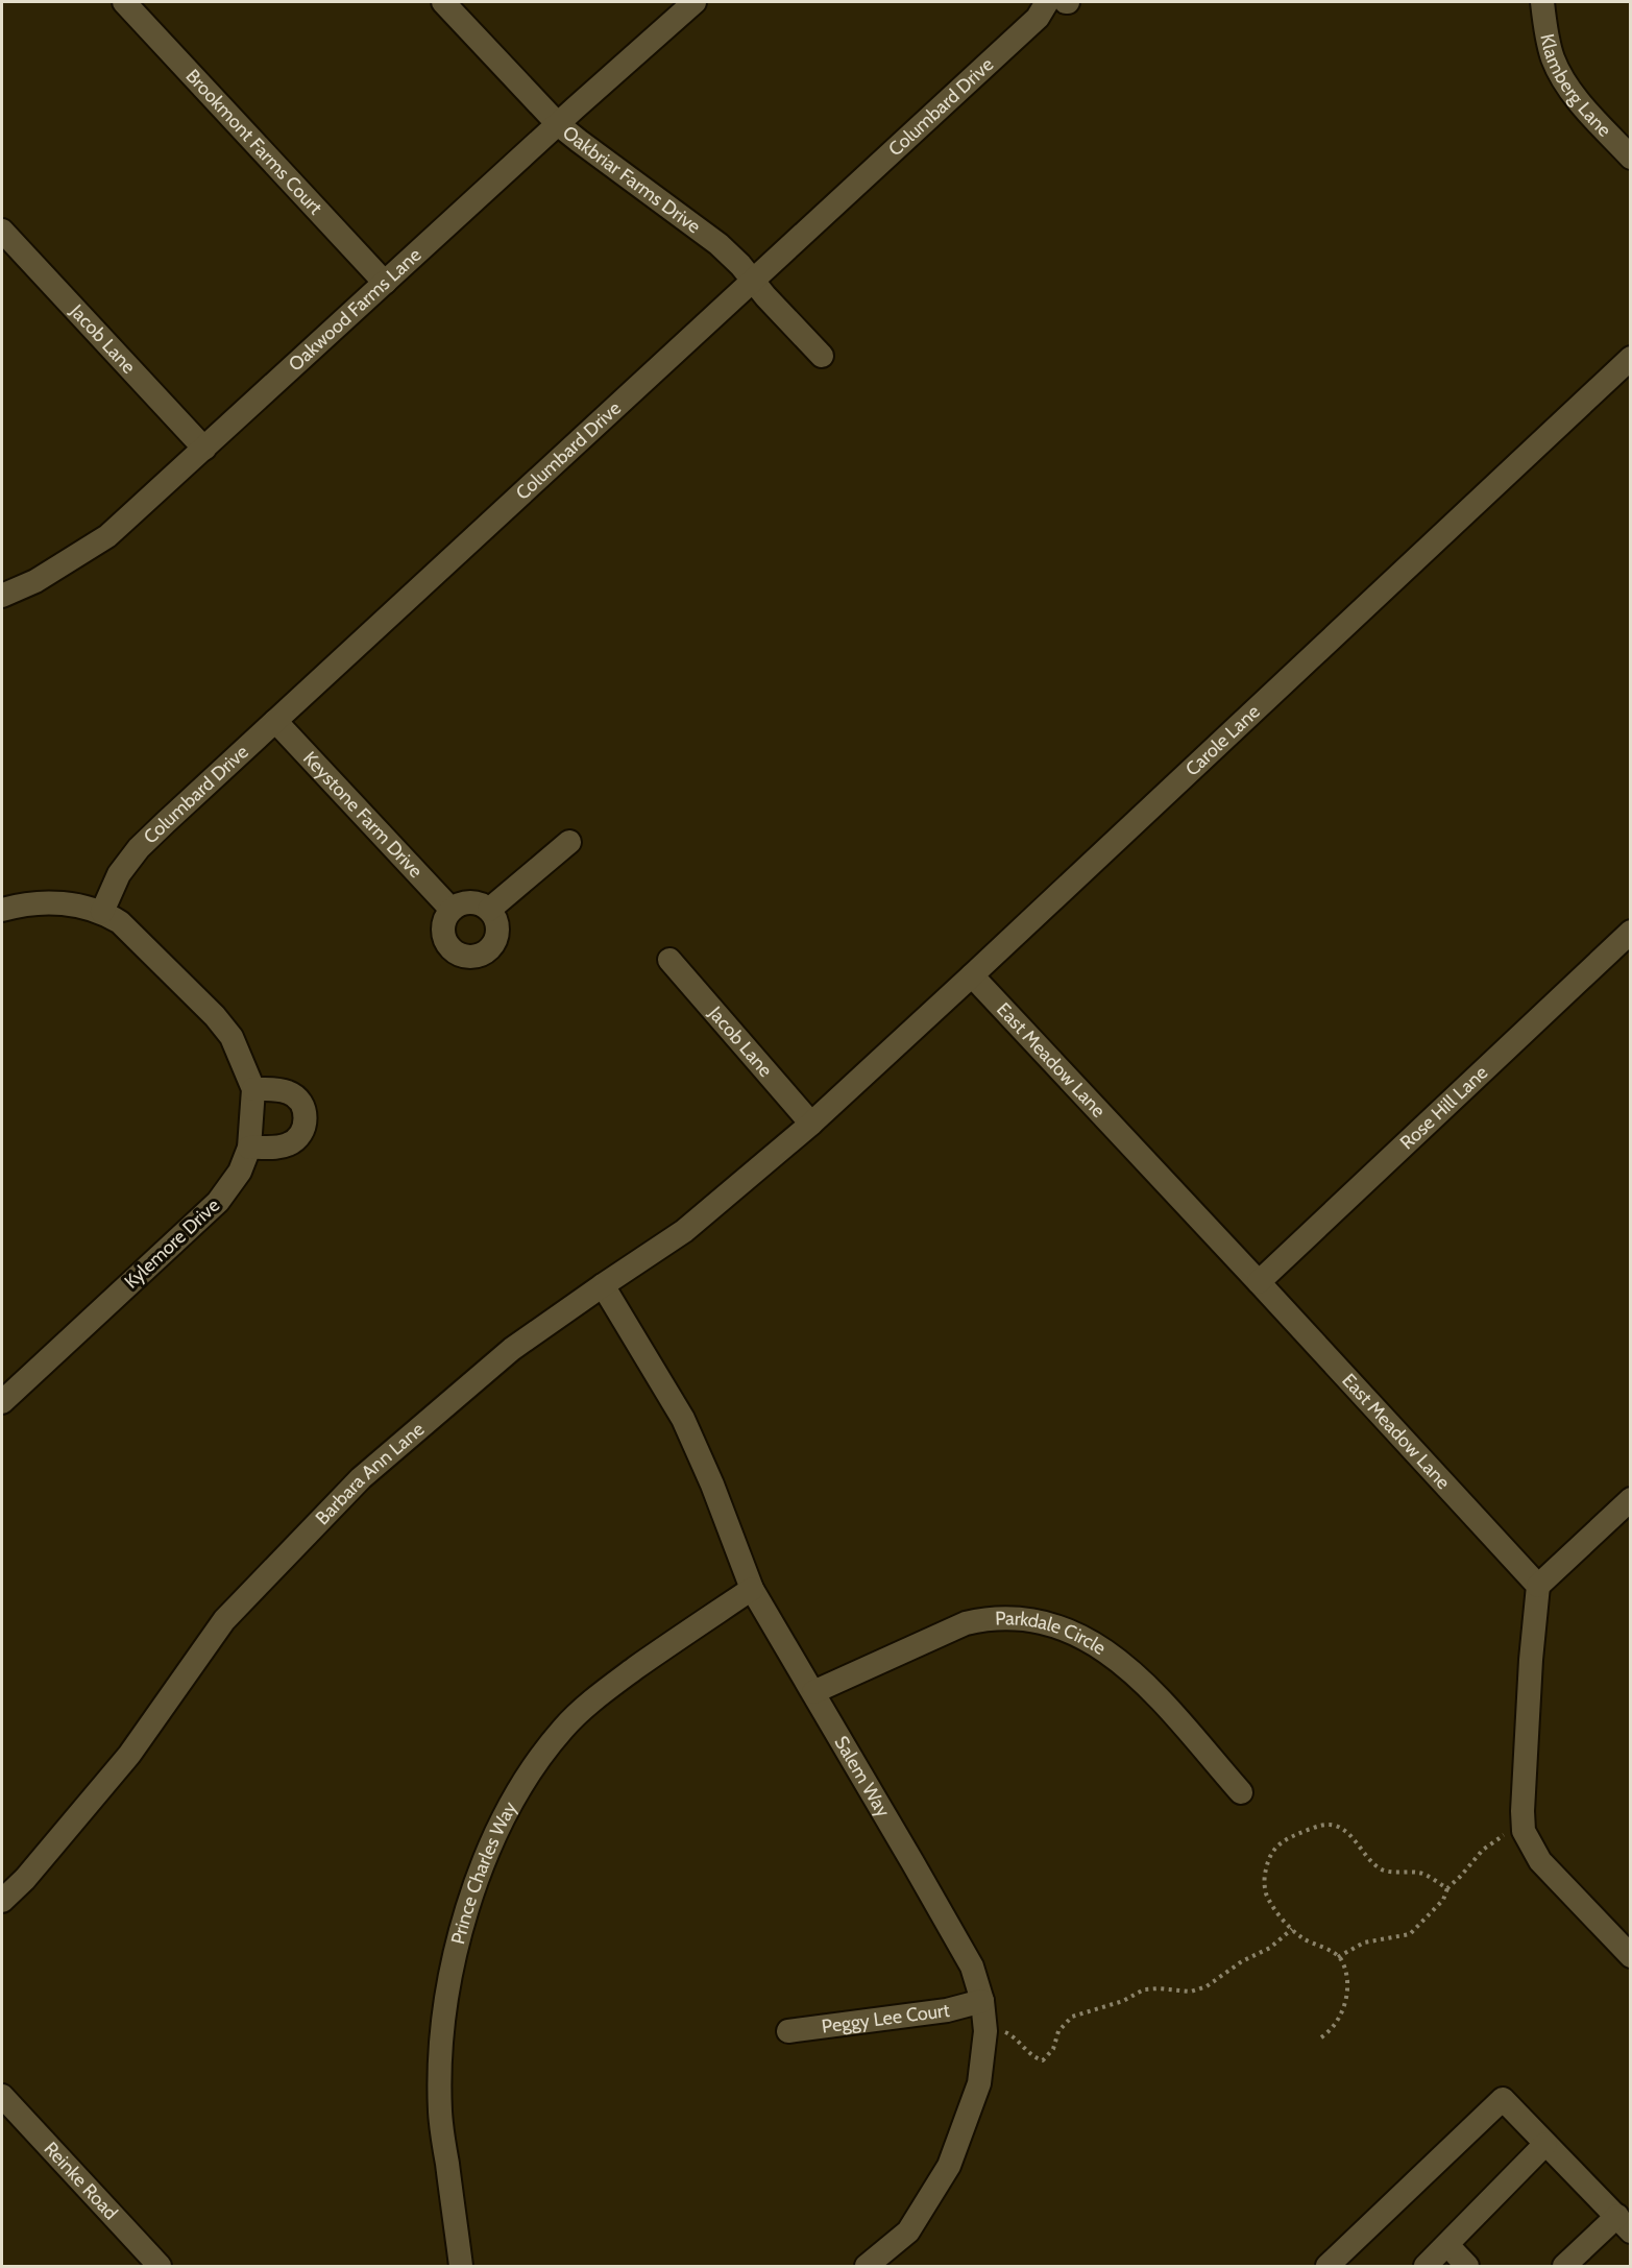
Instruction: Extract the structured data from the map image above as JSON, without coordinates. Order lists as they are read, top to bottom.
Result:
{
  "streets": {
    "street": [
      "Klamberg Lane",
      "Columbard Drive",
      "Brookmont Farms Court",
      "Oakbriar Farms Drive",
      "Oakwood Farms Lane",
      "Jacob Lane",
      "Carole Lane",
      "Keystone Farm Drive",
      "East Meadow Lane",
      "Rose Hill Lane",
      "Kylemore Drive",
      "Barbara Ann Lane",
      "Parkdale Circle",
      "Salem Way",
      "Prince Charles Way",
      "Peggy Lee Court",
      "Reinke Road"
    ]
  },
  "crossings": [
    ["Columbard Drive", "Oakbriar Farms Drive"],
    ["Columbard Drive", "Keystone Farm Drive"],
    ["Columbard Drive", "Kylemore Drive"],
    ["Brookmont Farms Court", "Oakwood Farms Lane"],
    ["Oakbriar Farms Drive", "Oakwood Farms Lane"],
    ["Oakwood Farms Lane", "Jacob Lane"],
    ["Jacob Lane", "Carole Lane"],
    ["Jacob Lane", "Barbara Ann Lane"],
    ["Carole Lane", "East Meadow Lane"],
    ["Carole Lane", "Barbara Ann Lane"],
    ["East Meadow Lane", "Rose Hill Lane"],
    ["Barbara Ann Lane", "Salem Way"],
    ["Parkdale Circle", "Salem Way"],
    ["Salem Way", "Prince Charles Way"],
    ["Salem Way", "Peggy Lee Court"]
  ]
}
